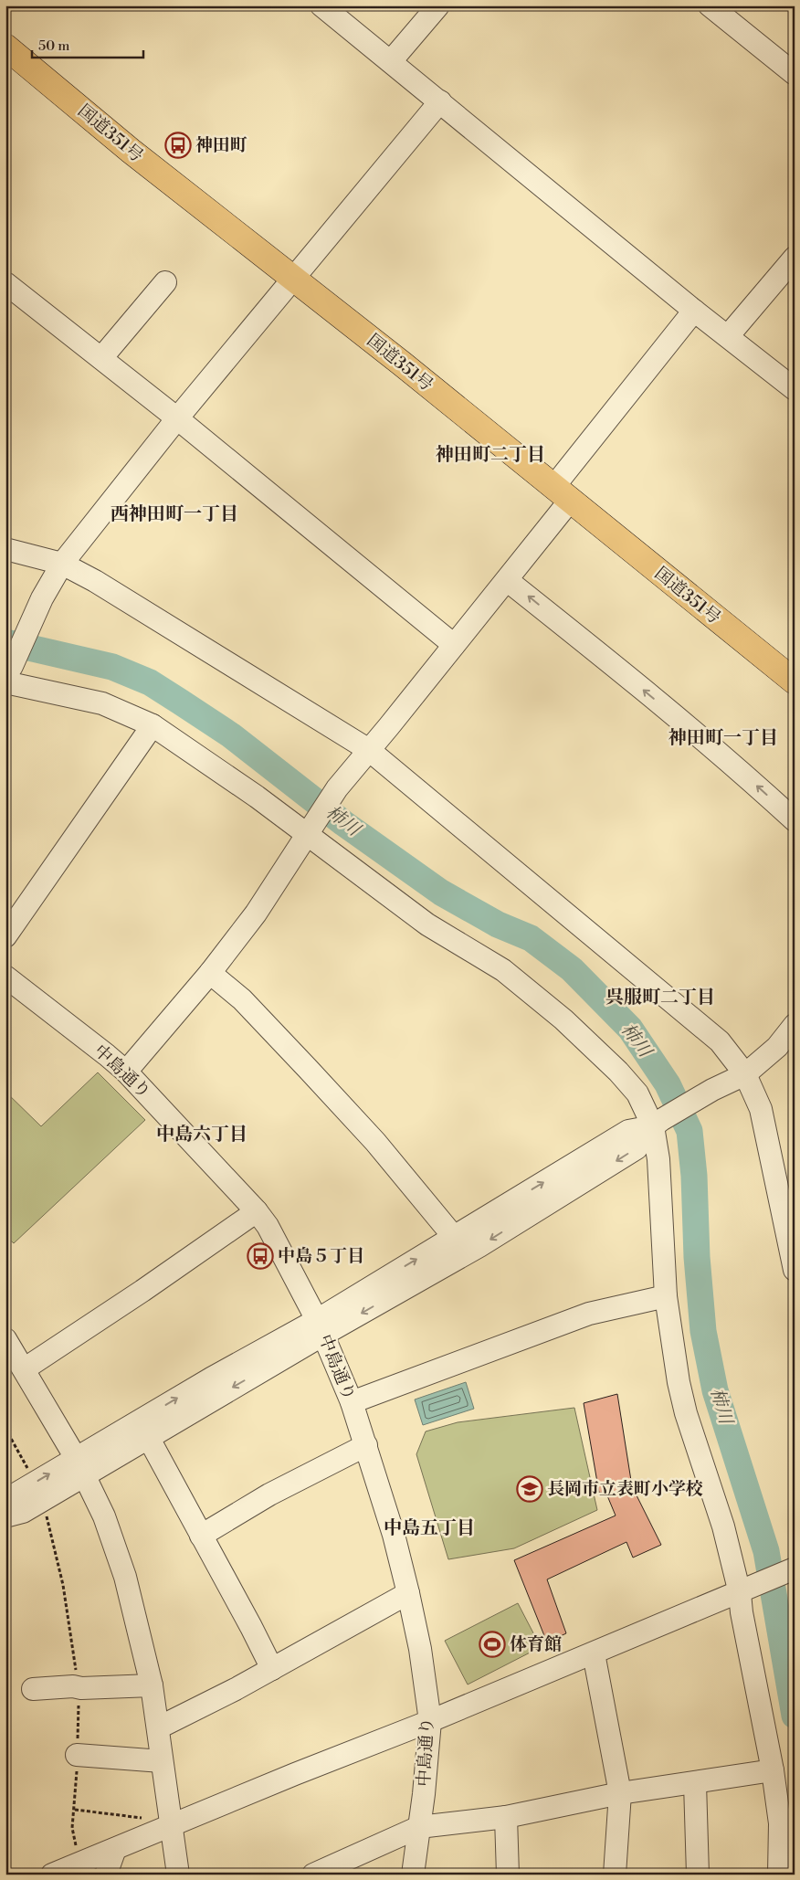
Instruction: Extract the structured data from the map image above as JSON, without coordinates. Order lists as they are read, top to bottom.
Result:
{
  "streets": {
    "highway": ["国道351号"],
    "street": ["中島通り"]
  },
  "districts": [
    "神田町二丁目",
    "西神田町一丁目",
    "神田町一丁目",
    "呉服町二丁目",
    "中島六丁目",
    "中島五丁目"
  ],
  "water": ["柿川"],
  "places": {
    "bus stop": ["神田町", "中島５丁目"],
    "school or university": ["長岡市立表町小学校"],
    "sports": ["体育館"]
  },
  "scale_bar": "50 m"
}
